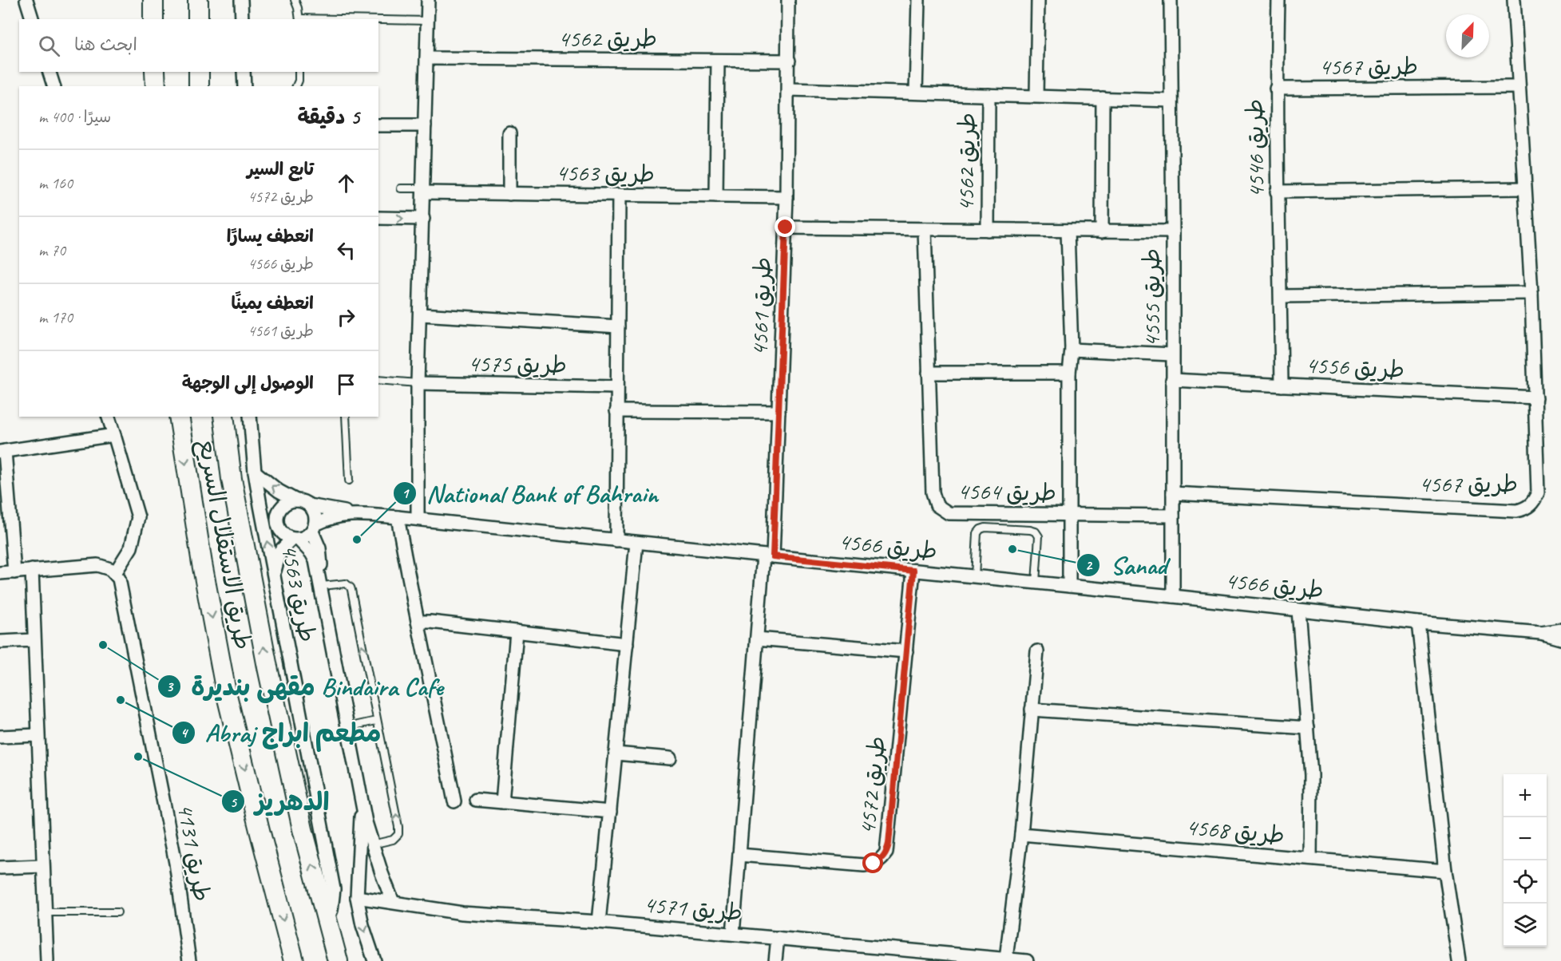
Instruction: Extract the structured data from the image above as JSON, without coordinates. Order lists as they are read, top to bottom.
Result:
{
  "streets": {
    "main road": ["طريق الاستقلال السريع"],
    "street": [
      "طريق 4562",
      "طريق 4567",
      "طريق 4546",
      "طريق 4563",
      "طريق 4555",
      "طريق 4561",
      "طريق 4575",
      "طريق 4556",
      "طريق 4564",
      "طريق 4566",
      "طريق 4572",
      "طريق 4568",
      "طريق 4131",
      "طريق 4571"
    ]
  },
  "crossings": [
    ["طريق 4562", "طريق 4555"],
    ["طريق 4562", "طريق 4561"],
    ["طريق 4567", "طريق 4546"],
    ["طريق 4567", "طريق 4555"],
    ["طريق 4567", "طريق 4556"],
    ["طريق 4546", "طريق 4556"],
    ["طريق 4563", "طريق 4561"],
    ["طريق 4563", "طريق الاستقلال السريع"],
    ["طريق 4555", "طريق 4556"],
    ["طريق 4555", "طريق 4564"],
    ["طريق 4555", "طريق 4566"],
    ["طريق 4561", "طريق 4566"],
    ["طريق 4564", "طريق 4566"],
    ["طريق 4566", "طريق 4572"]
  ],
  "places": [
    "National Bank of Bahrain",
    "Sanad",
    "مقهى بنديرة Bindaira Cafe",
    "Abraj مطعم ابراج",
    "الدهريز"
  ],
  "north": "top right",
  "page": {
    "search": "ابحث هنا",
    "heading": ["5 دقيقة", "سيرًا · 400 m"],
    "list": [
      ["تابع السير", "طريق 4572", "160 m"],
      ["انعطف يسارًا", "طريق 4566", "70 m"],
      ["انعطف يمينًا", "طريق 4561", "170 m"],
      "الوصول إلى الوجهة"
    ],
    "map_buttons": ["+", "−"]
  }
}
